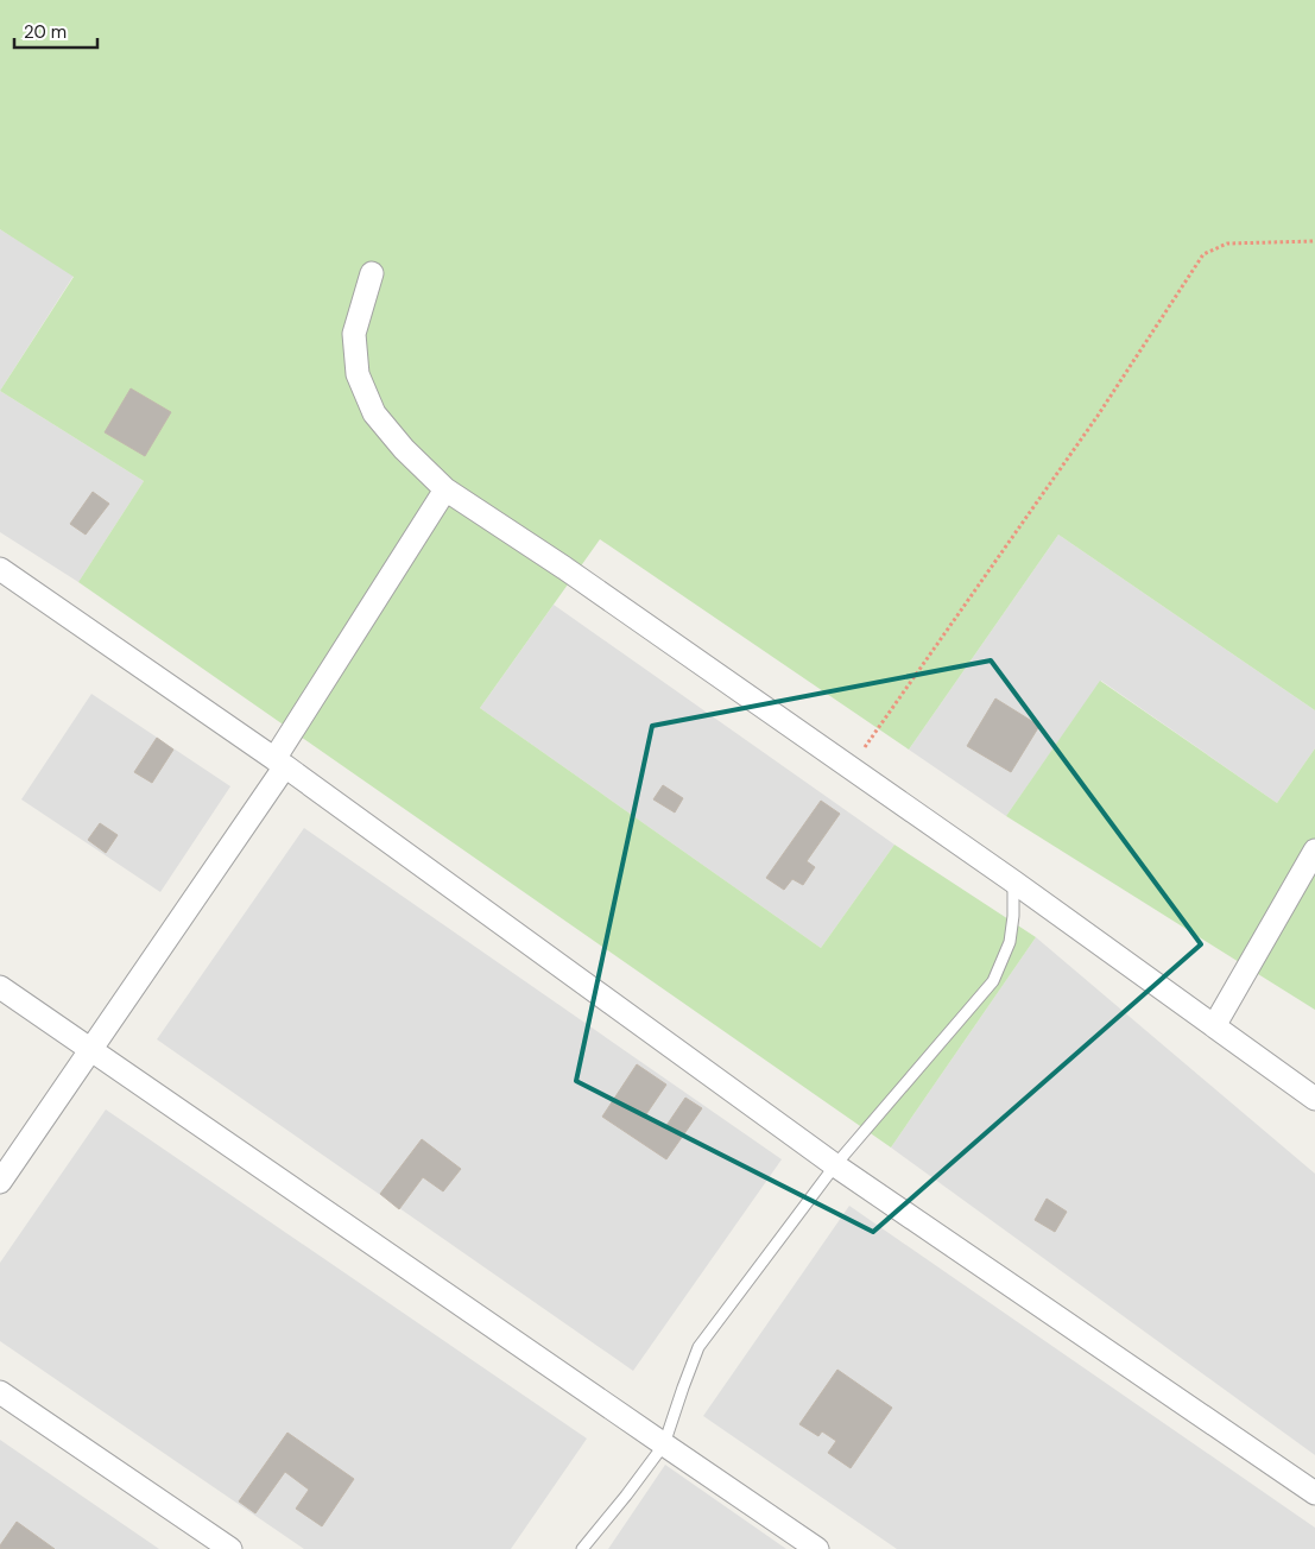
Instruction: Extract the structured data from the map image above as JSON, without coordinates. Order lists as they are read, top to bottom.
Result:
{
  "scale_bar": "20 m"
}
